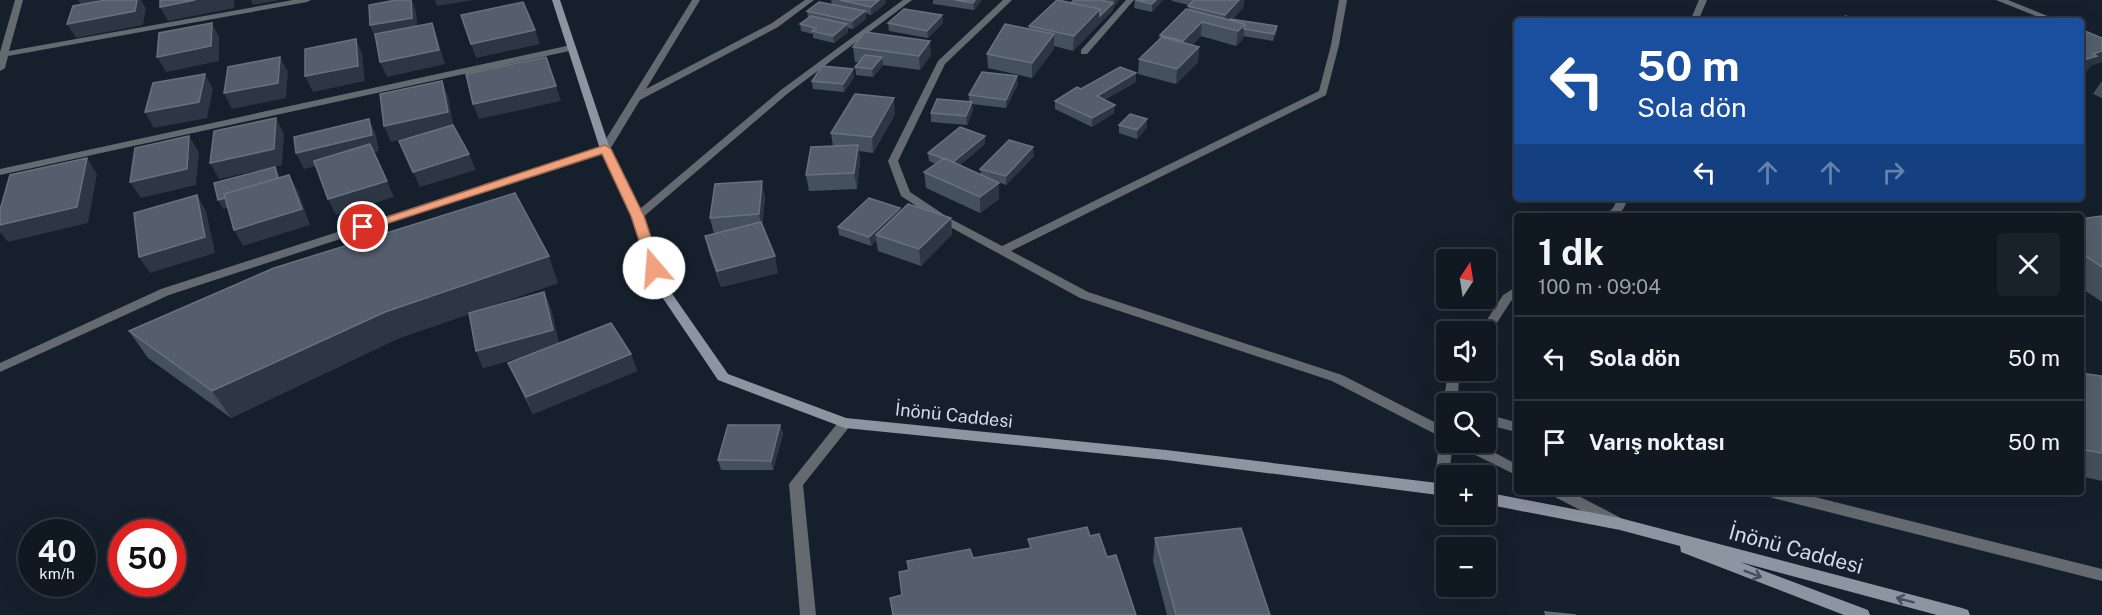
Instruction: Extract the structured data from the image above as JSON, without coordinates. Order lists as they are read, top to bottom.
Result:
{
  "streets": {
    "main road": ["İnönü Caddesi"]
  },
  "north": "top",
  "page": {
    "turn": ["50 m", "Sola dön"],
    "heading": ["1 dk", "100 m · 09:04"],
    "map_buttons": ["+", "−"],
    "list": [
      {
        "name": "Sola dön",
        "value": "50 m"
      },
      {
        "name": "Varış noktası",
        "value": "50 m"
      }
    ],
    "speed": "40 km/h",
    "limit": "50"
  }
}
